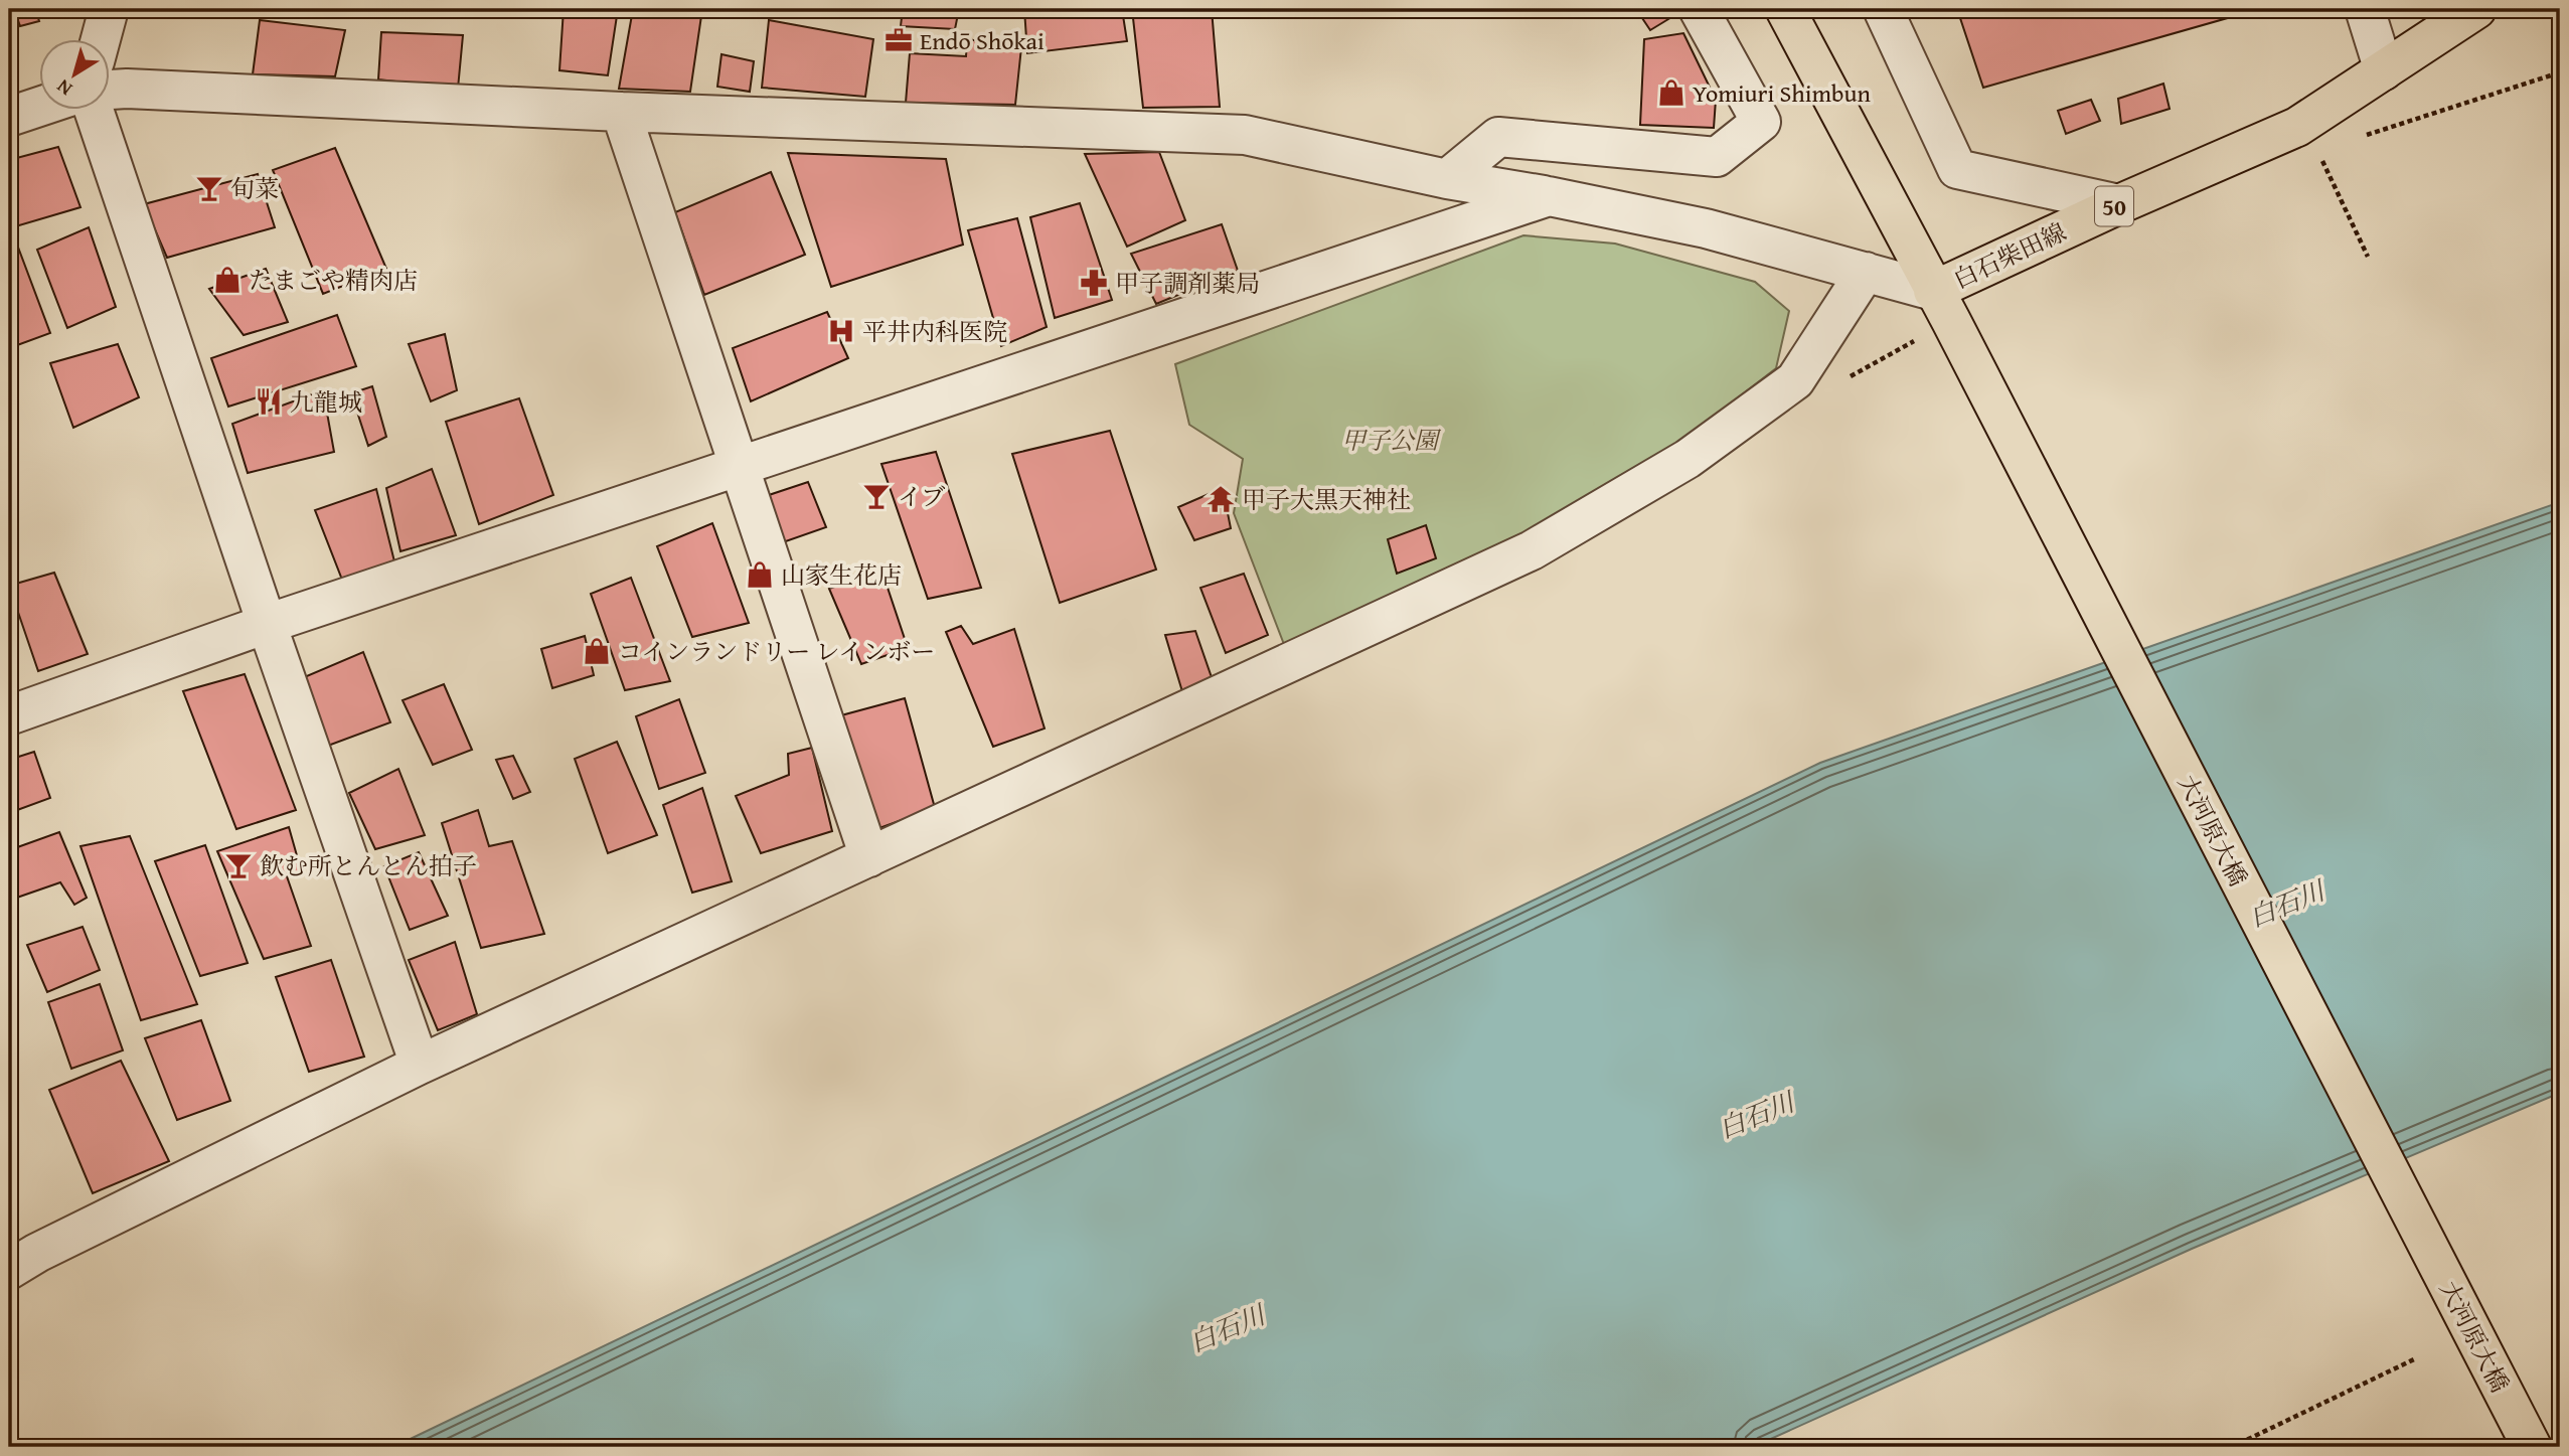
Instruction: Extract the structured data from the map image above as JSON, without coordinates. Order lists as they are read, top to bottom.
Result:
{
  "streets": {
    "main road": ["50", "白石柴田線", "大河原大橋"]
  },
  "crossings": [
    ["白石柴田線", "大河原大橋"]
  ],
  "water": ["白石川"],
  "parks": ["甲子公園"],
  "places": {
    "office": ["Endō Shōkai"],
    "shop": [
      "Yomiuri Shimbun",
      "たまごや精肉店",
      "山家生花店",
      "コインランドリー レインボー"
    ],
    "bar": ["旬菜", "イブ", "飲む所とんとん拍子"],
    "pharmacy": ["甲子調剤薬局"],
    "hospital": ["平井内科医院"],
    "restaurant": ["九龍城"],
    "temple": ["甲子大黒天神社"]
  },
  "north": "bottom left"
}
